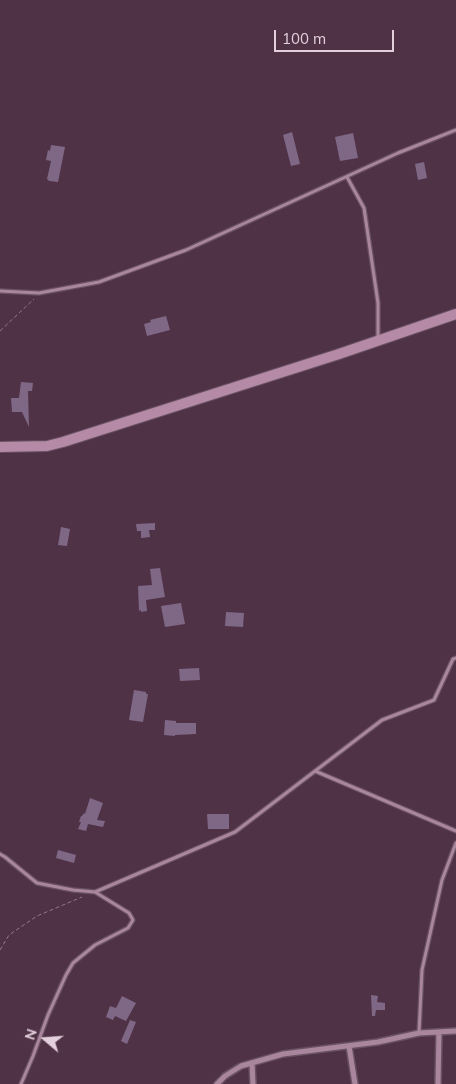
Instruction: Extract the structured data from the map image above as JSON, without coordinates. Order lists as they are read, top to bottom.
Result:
{
  "scale_bar": "100 m",
  "north": "left"
}
